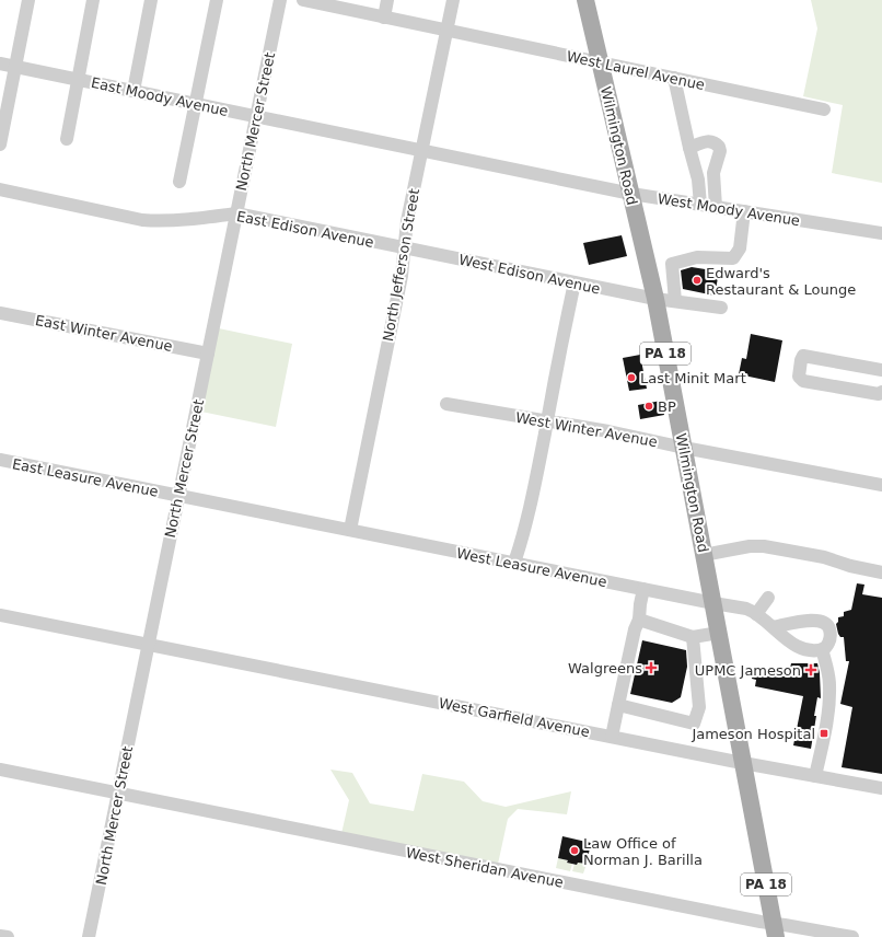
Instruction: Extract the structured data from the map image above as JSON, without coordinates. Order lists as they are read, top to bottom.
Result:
{
  "streets": {
    "main road": ["Wilmington Road", "PA 18"],
    "street": [
      "West Laurel Avenue",
      "East Moody Avenue",
      "North Mercer Street",
      "West Moody Avenue",
      "East Edison Avenue",
      "North Jefferson Street",
      "West Edison Avenue",
      "East Winter Avenue",
      "West Winter Avenue",
      "East Leasure Avenue",
      "West Leasure Avenue",
      "West Garfield Avenue",
      "West Sheridan Avenue"
    ]
  },
  "crossings": [
    ["West Laurel Avenue", "Wilmington Road"],
    ["West Laurel Avenue", "North Jefferson Street"],
    ["East Moody Avenue", "North Mercer Street"],
    ["East Moody Avenue", "West Moody Avenue"],
    ["East Moody Avenue", "North Jefferson Street"],
    ["North Mercer Street", "East Edison Avenue"],
    ["North Mercer Street", "East Winter Avenue"],
    ["North Mercer Street", "East Leasure Avenue"],
    ["North Mercer Street", "West Garfield Avenue"],
    ["North Mercer Street", "West Sheridan Avenue"],
    ["Wilmington Road", "West Moody Avenue"],
    ["Wilmington Road", "West Edison Avenue"],
    ["Wilmington Road", "West Winter Avenue"],
    ["Wilmington Road", "West Leasure Avenue"],
    ["Wilmington Road", "West Garfield Avenue"],
    ["Wilmington Road", "West Sheridan Avenue"],
    ["West Moody Avenue", "North Jefferson Street"],
    ["East Edison Avenue", "North Jefferson Street"],
    ["East Edison Avenue", "West Edison Avenue"],
    ["North Jefferson Street", "West Edison Avenue"],
    ["North Jefferson Street", "East Leasure Avenue"],
    ["North Jefferson Street", "West Leasure Avenue"],
    ["East Leasure Avenue", "West Leasure Avenue"]
  ],
  "places": {
    "other": [
      "Edward's Restaurant & Lounge",
      "Last Minit Mart",
      "BP",
      "Law Office of Norman J. Barilla"
    ],
    "health": ["Walgreens", "UPMC Jameson"],
    "transit": ["Jameson Hospital"]
  }
}
